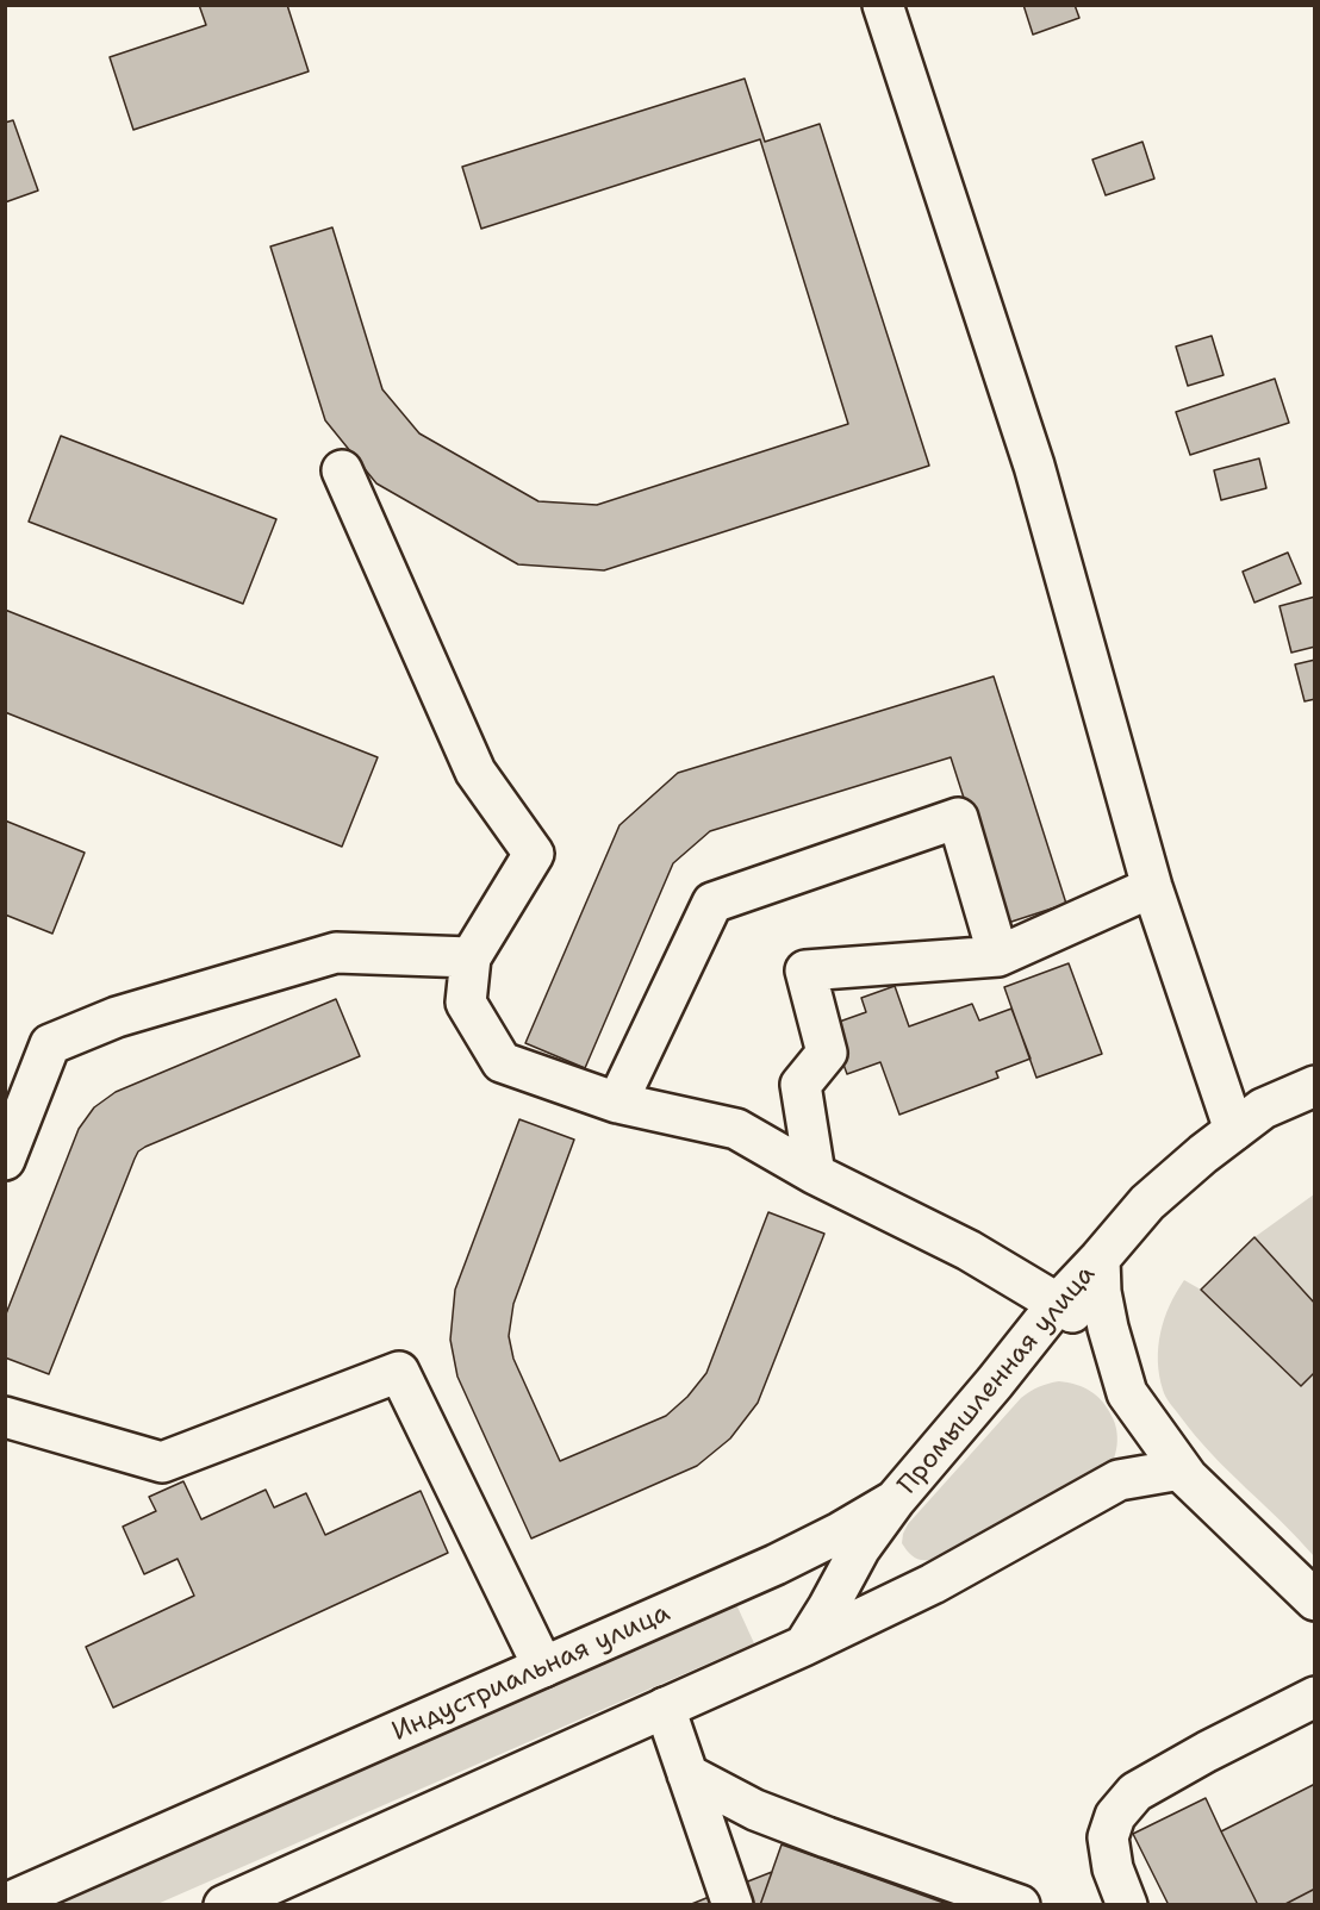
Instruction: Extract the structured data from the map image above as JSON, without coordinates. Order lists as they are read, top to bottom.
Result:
{
  "streets": {
    "main road": ["Промышленная улица", "Индустриальная улица"]
  },
  "crossings": [
    ["Промышленная улица", "Индустриальная улица"]
  ]
}
